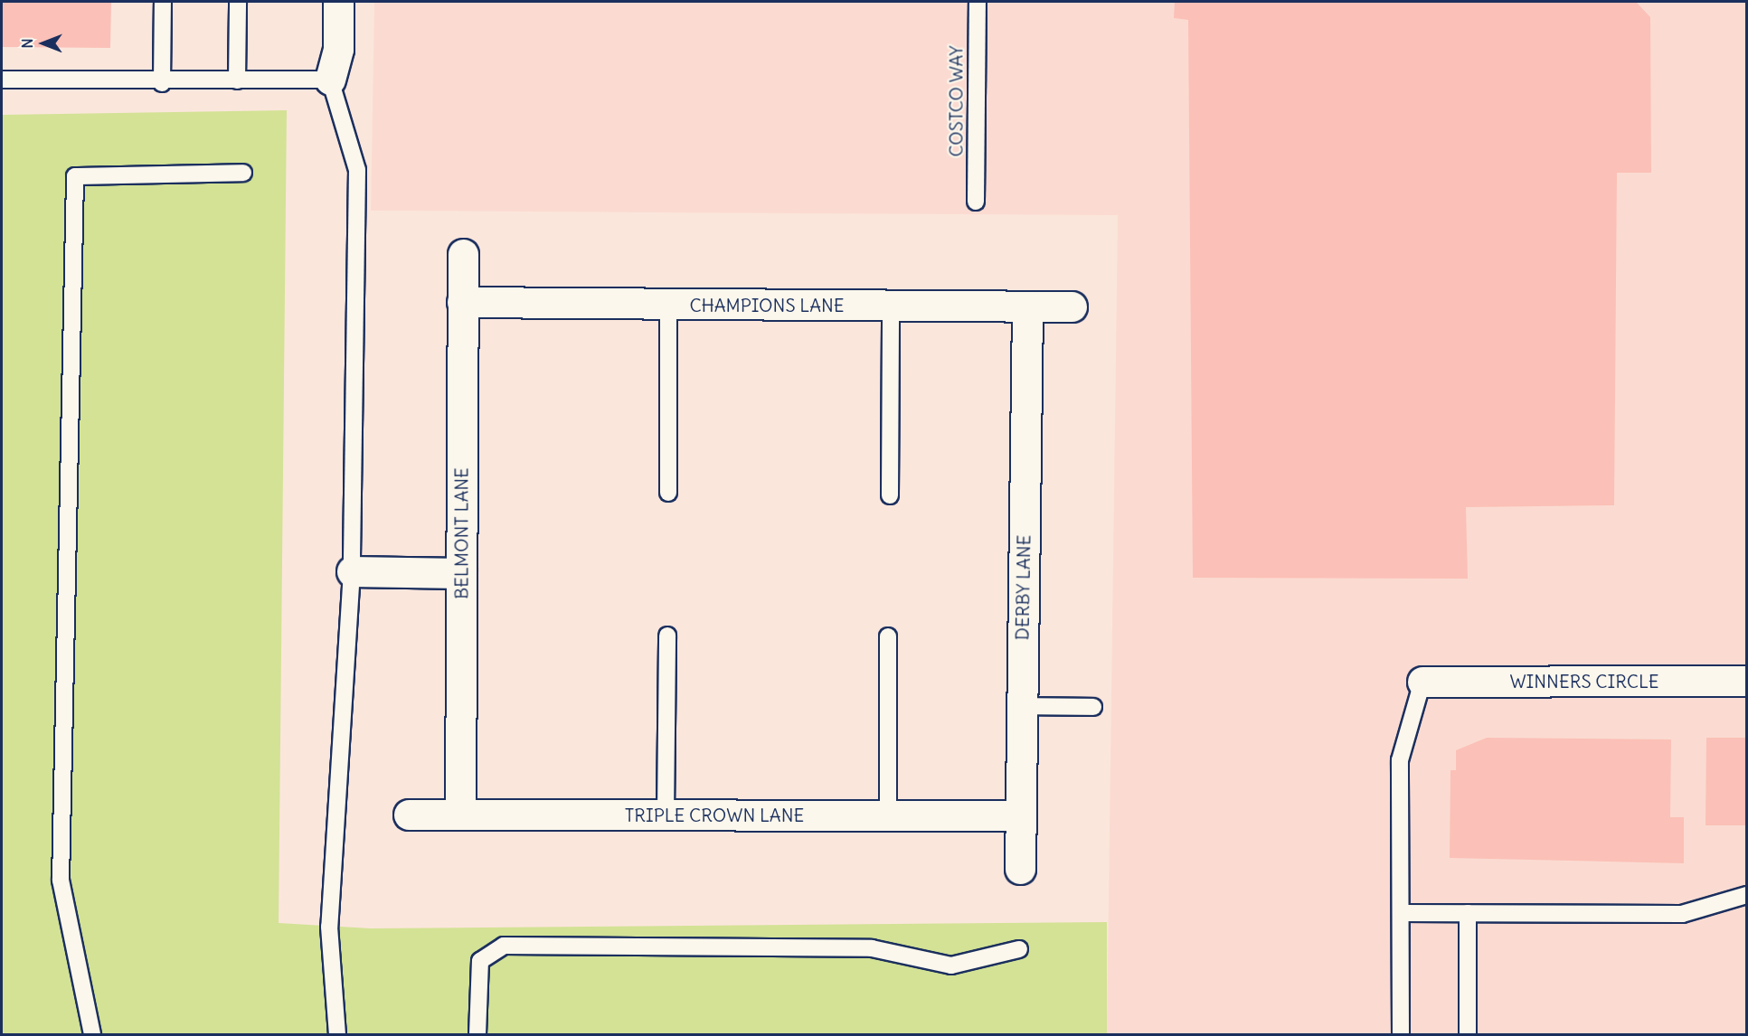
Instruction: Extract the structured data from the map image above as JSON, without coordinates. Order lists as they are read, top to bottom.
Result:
{
  "streets": {
    "street": [
      "CHAMPIONS LANE",
      "BELMONT LANE",
      "DERBY LANE",
      "WINNERS CIRCLE",
      "TRIPLE CROWN LANE"
    ],
    "lane": ["COSTCO WAY"]
  },
  "crossings": [
    ["CHAMPIONS LANE", "BELMONT LANE"],
    ["CHAMPIONS LANE", "DERBY LANE"],
    ["BELMONT LANE", "TRIPLE CROWN LANE"],
    ["DERBY LANE", "TRIPLE CROWN LANE"]
  ],
  "north": "left"
}
